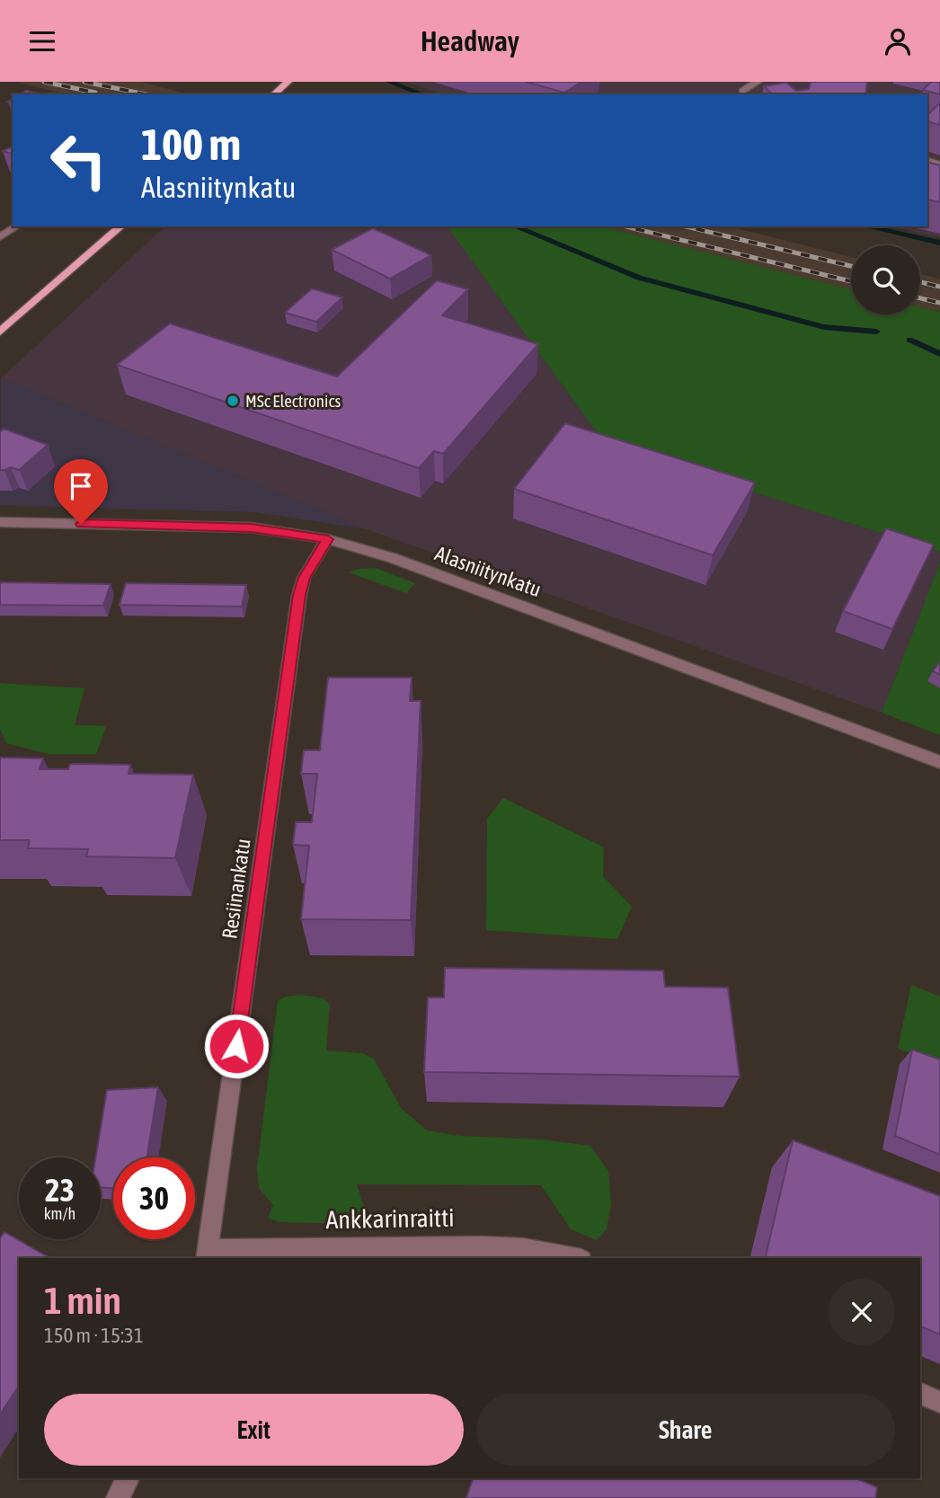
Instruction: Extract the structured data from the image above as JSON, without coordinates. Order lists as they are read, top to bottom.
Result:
{
  "streets": {
    "street": ["Alasniitynkatu", "Resiinankatu", "Ankkarinraitti"]
  },
  "crossings": [
    ["Alasniitynkatu", "Resiinankatu"],
    ["Resiinankatu", "Ankkarinraitti"]
  ],
  "places": ["MSc Electronics"],
  "page": {
    "header": "Headway",
    "turn": ["100 m", "Alasniitynkatu"],
    "speed": "23 km/h",
    "limit": "30",
    "heading": ["1 min", "150 m · 15:31"],
    "buttons": ["Exit", "Share"]
  }
}
